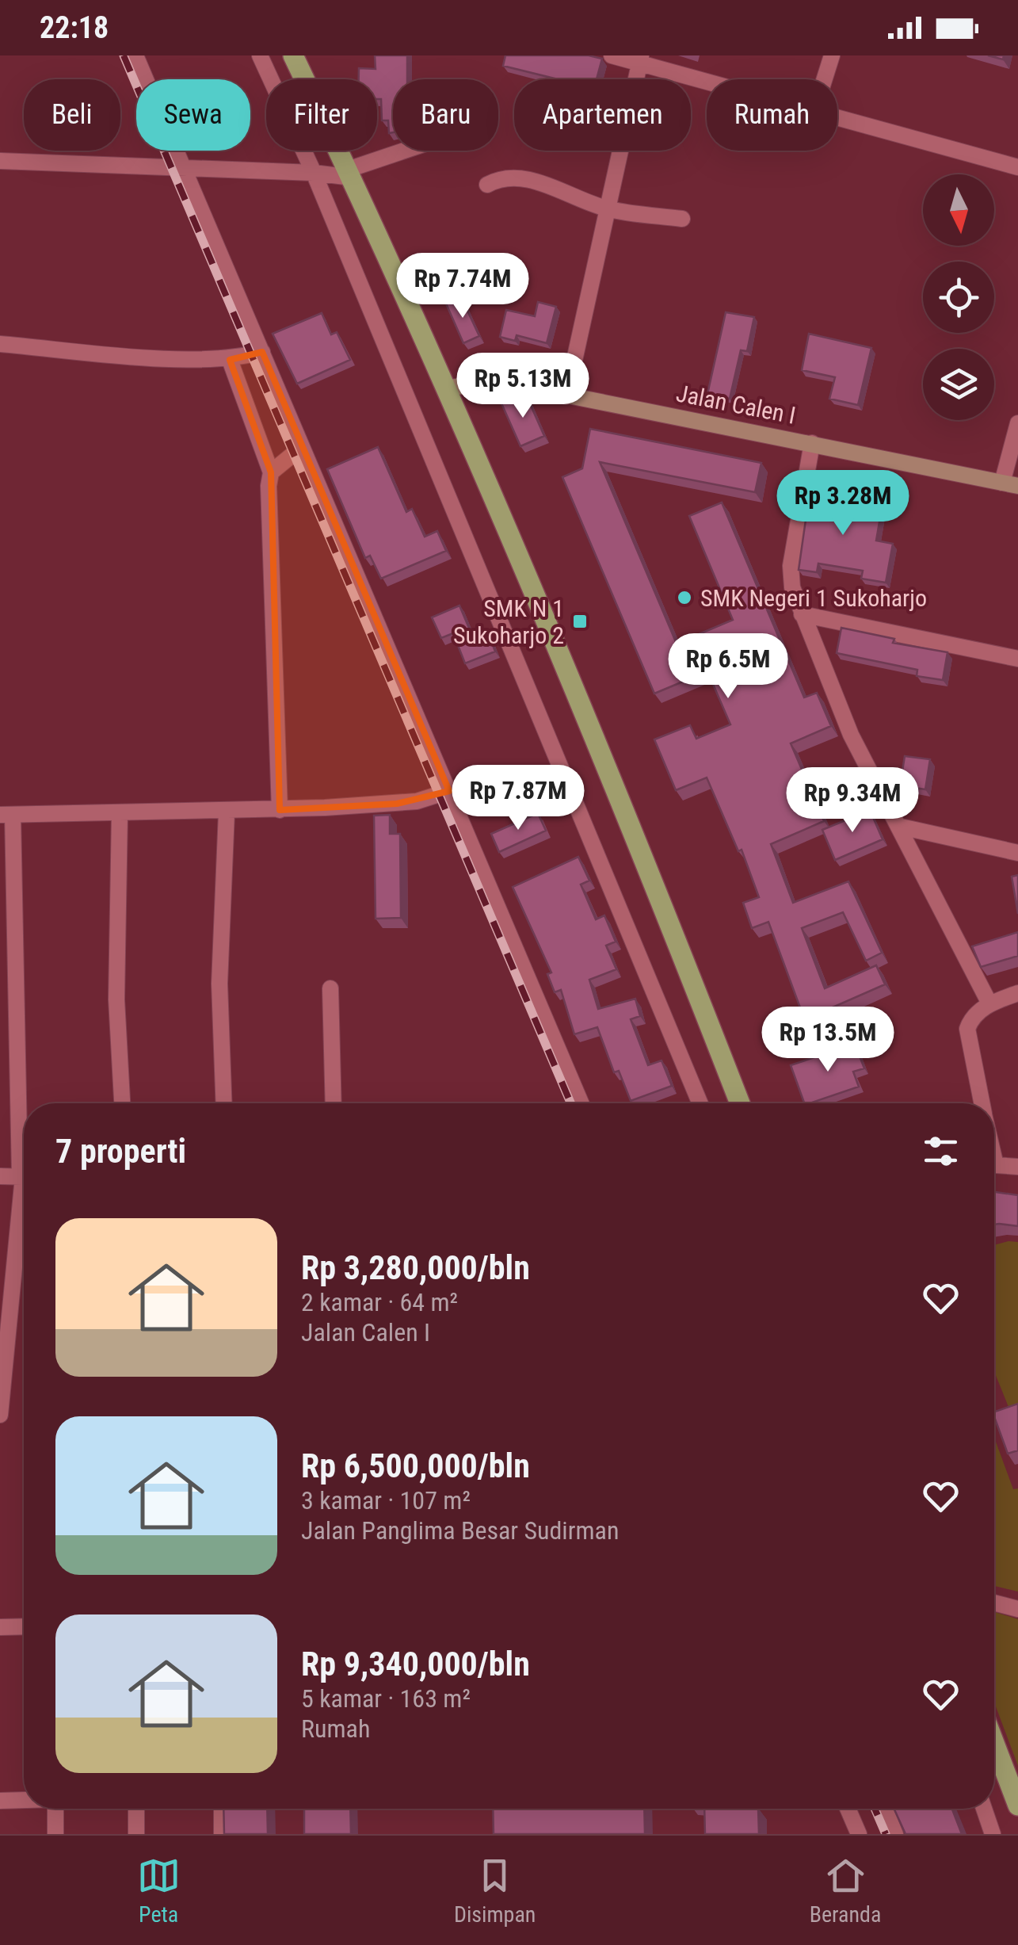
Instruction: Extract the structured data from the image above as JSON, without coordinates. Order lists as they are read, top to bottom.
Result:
{
  "streets": {
    "street": ["Jalan Calen I"]
  },
  "places": {
    "other": ["SMK Negeri 1 Sukoharjo"],
    "transit": ["SMK N 1 Sukoharjo 2"]
  },
  "north": "bottom",
  "page": {
    "status": "22:18",
    "chip": [
      "Beli",
      "Sewa",
      "Filter",
      "Baru",
      "Apartemen",
      "Rumah"
    ],
    "price": [
      "Rp 7.74M",
      "Rp 5.13M",
      "Rp 3.28M",
      "Rp 6.5M",
      "Rp 7.87M",
      "Rp 9.34M",
      "Rp 13.5M"
    ],
    "heading": "7 properti",
    "list": [
      {
        "name": "Rp 3,280,000/bln",
        "note": "2 kamar · 64 m² · Jalan Calen I"
      },
      {
        "name": "Rp 6,500,000/bln",
        "note": "3 kamar · 107 m² · Jalan Panglima Besar Sudirman"
      },
      {
        "name": "Rp 9,340,000/bln",
        "note": "5 kamar · 163 m² · Rumah"
      }
    ],
    "tabs": ["Peta", "Disimpan", "Beranda"]
  }
}
